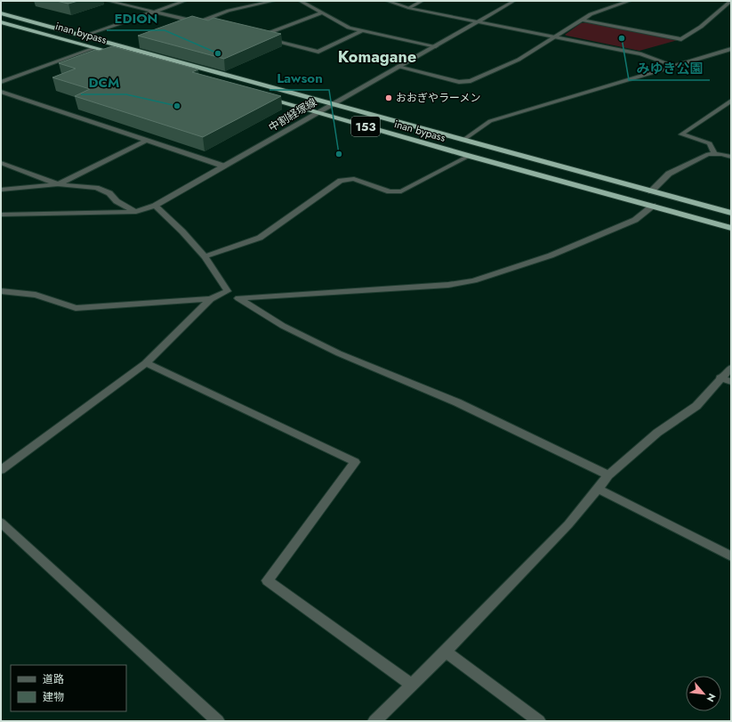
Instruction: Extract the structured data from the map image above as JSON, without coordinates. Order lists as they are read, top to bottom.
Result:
{
  "streets": {
    "highway": ["inan bypass", "153"],
    "street": ["中割経塚線"]
  },
  "crossings": [
    ["inan bypass", "中割経塚線"]
  ],
  "districts": ["Komagane"],
  "places": [
    "みゆき公園",
    "EDION",
    "おおぎやラーメン",
    "DCM",
    "Lawson"
  ],
  "legend": ["道路", "建物"],
  "north": "bottom right"
}
